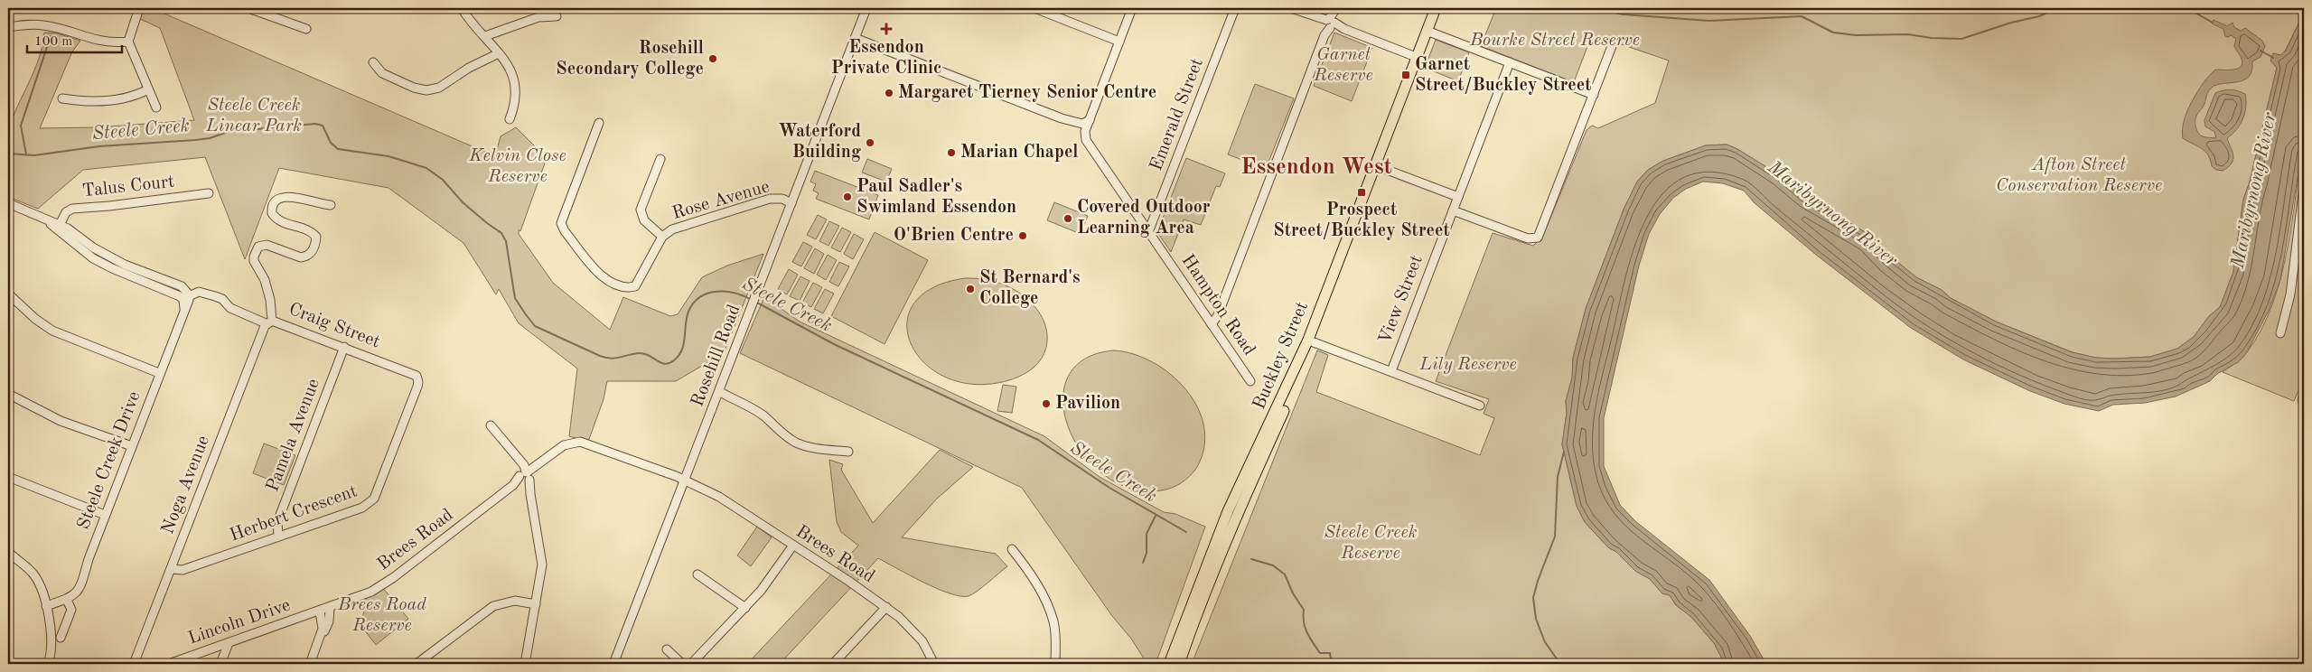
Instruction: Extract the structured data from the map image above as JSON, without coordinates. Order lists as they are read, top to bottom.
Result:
{
  "streets": {
    "main road": ["Buckley Street"],
    "street": [
      "Emerald Street",
      "Talus Court",
      "Rose Avenue",
      "View Street",
      "Hampton Road",
      "Craig Street",
      "Rosehill Road",
      "Pamela Avenue",
      "Steele Creek Drive",
      "Noga Avenue",
      "Herbert Crescent",
      "Brees Road",
      "Lincoln Drive"
    ]
  },
  "crossings": [
    ["Emerald Street", "Hampton Road"],
    ["Rose Avenue", "Rosehill Road"],
    ["Craig Street", "Pamela Avenue"],
    ["Craig Street", "Noga Avenue"],
    ["Craig Street", "Herbert Crescent"],
    ["Rosehill Road", "Brees Road"],
    ["Pamela Avenue", "Herbert Crescent"],
    ["Noga Avenue", "Herbert Crescent"],
    ["Brees Road", "Lincoln Drive"]
  ],
  "districts": ["Essendon West"],
  "water": ["Steele Creek", "Maribyrnong River"],
  "parks": [
    "Bourke Street Reserve",
    "Garnet Reserve",
    "Steele Creek Linear Park",
    "Kelvin Close Reserve",
    "Afton Street Conservation Reserve",
    "Lily Reserve",
    "Steele Creek Reserve",
    "Brees Road Reserve"
  ],
  "places": {
    "health": ["Essendon Private Clinic"],
    "other": [
      "Rosehill Secondary College",
      "Margaret Tierney Senior Centre",
      "Waterford Building",
      "Marian Chapel",
      "Paul Sadler's Swimland Essendon",
      "Covered Outdoor Learning Area",
      "O'Brien Centre",
      "St Bernard's College",
      "Pavilion"
    ],
    "transit": ["Garnet Street/Buckley Street", "Prospect Street/Buckley Street"]
  },
  "scale_bar": "100 m"
}
